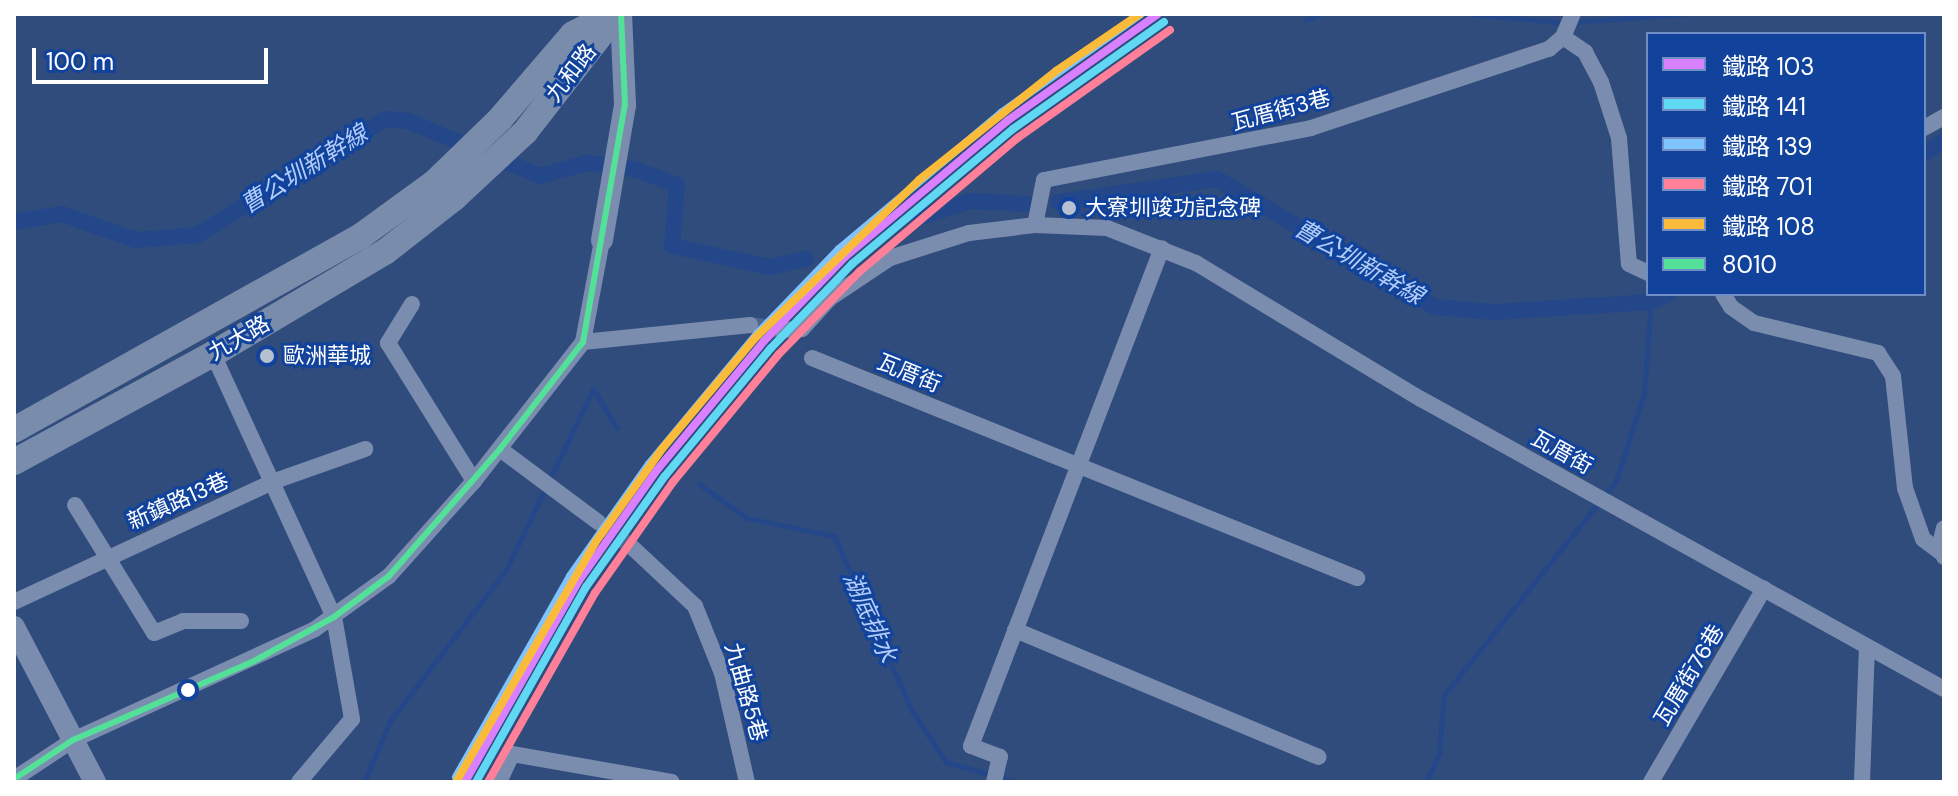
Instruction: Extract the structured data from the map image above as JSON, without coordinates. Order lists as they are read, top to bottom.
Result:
{
  "streets": {
    "main road": ["九和路", "九大路"],
    "street": [
      "瓦厝街3巷",
      "瓦厝街",
      "新鎮路13巷",
      "瓦厝街76巷",
      "九曲路5巷"
    ]
  },
  "crossings": [
    ["九和路", "九大路"],
    ["瓦厝街3巷", "瓦厝街"],
    ["瓦厝街", "瓦厝街76巷"]
  ],
  "water": ["曹公圳新幹線", "湖底排水"],
  "places": ["大寮圳竣功記念碑", "歐洲華城"],
  "lines": [
    "rail line 103",
    "rail line 139",
    "rail line 108",
    "transit line 8010",
    "rail line 141",
    "rail line 701"
  ],
  "legend": [
    "鐵路 103",
    "鐵路 141",
    "鐵路 139",
    "鐵路 701",
    "鐵路 108",
    "8010"
  ],
  "scale_bar": "100 m"
}
